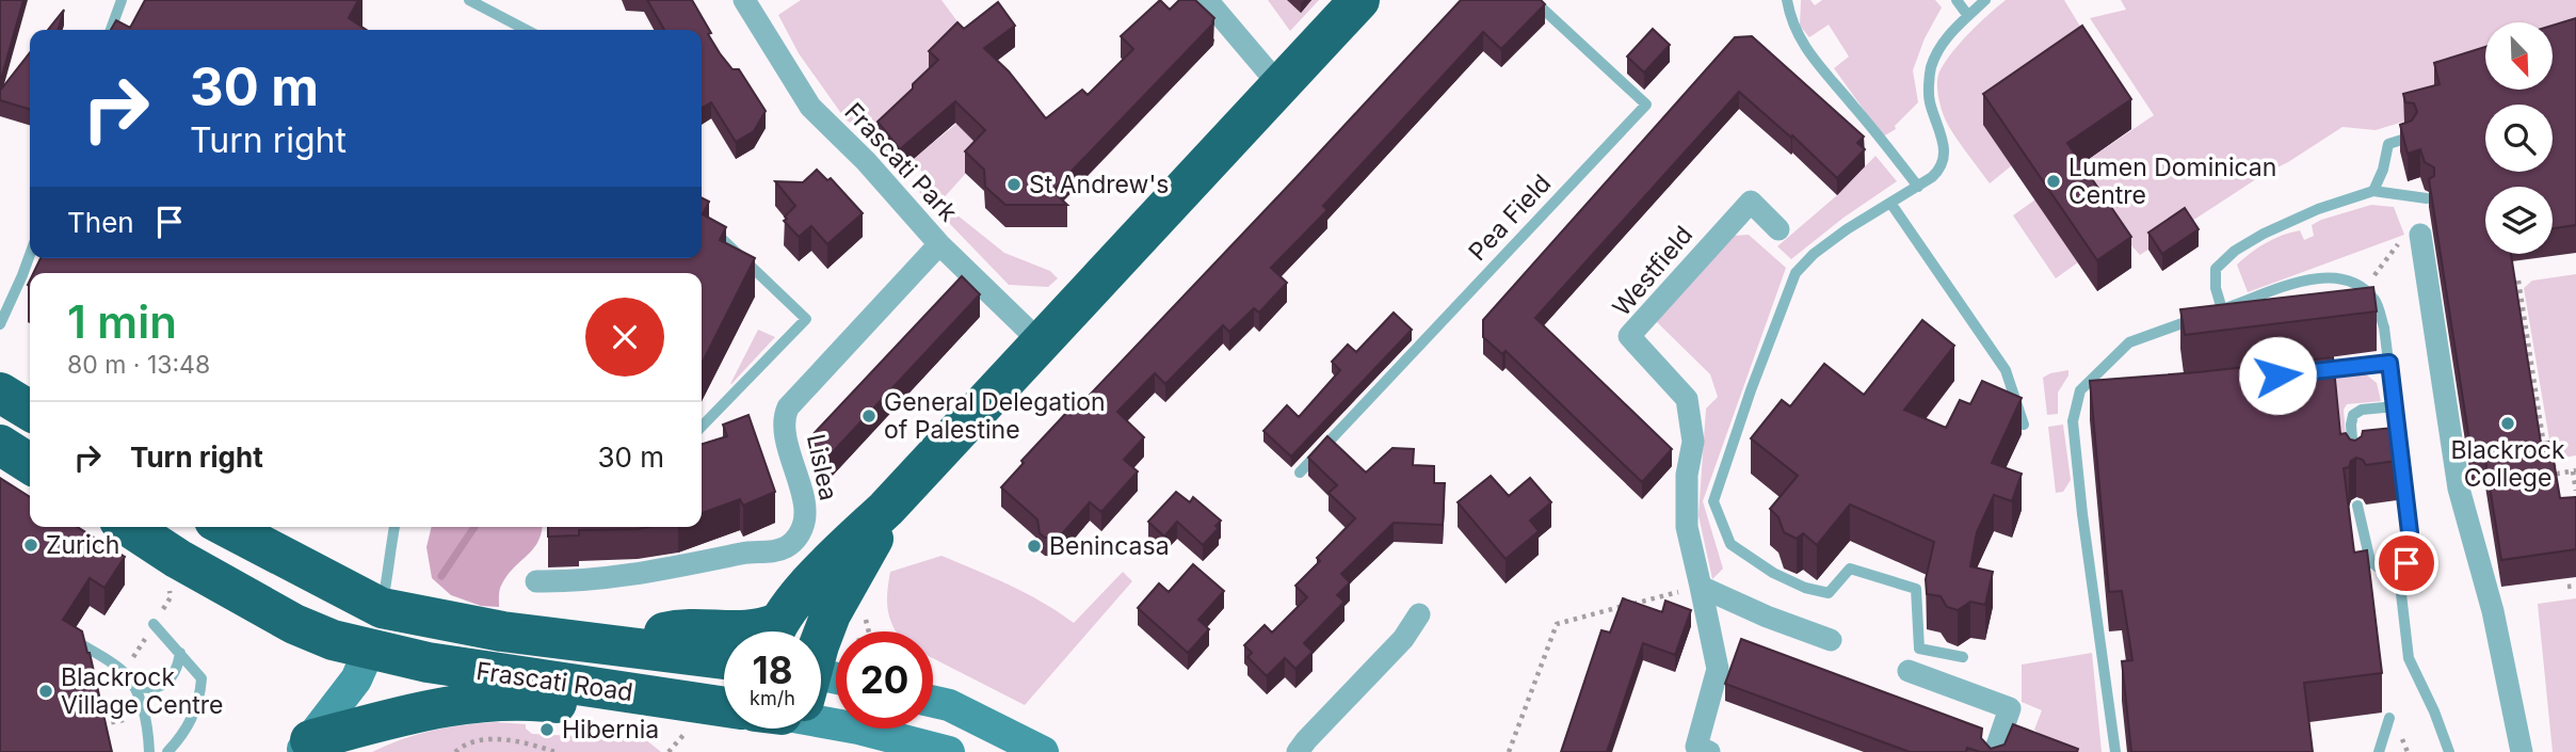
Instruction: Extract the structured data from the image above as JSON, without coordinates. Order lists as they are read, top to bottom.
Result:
{
  "streets": {
    "highway": ["Frascati Road"],
    "street": ["Frascati Park", "Westfield", "Lislea"],
    "lane": ["Pea Field"]
  },
  "crossings": [
    ["Frascati Park", "Lislea"]
  ],
  "places": [
    "Lumen Dominican Centre",
    "St Andrew's",
    "General Delegation of Palestine",
    "Blackrock College",
    "Zurich",
    "Benincasa",
    "Blackrock Village Centre",
    "Hibernia"
  ],
  "north": "bottom right",
  "page": {
    "turn": ["30 m", "Turn right"],
    "then": "Then",
    "heading": ["1 min", "80 m · 13:48"],
    "list": [
      {
        "name": "Turn right",
        "value": "30 m"
      }
    ],
    "speed": "18 km/h",
    "limit": "20"
  }
}
